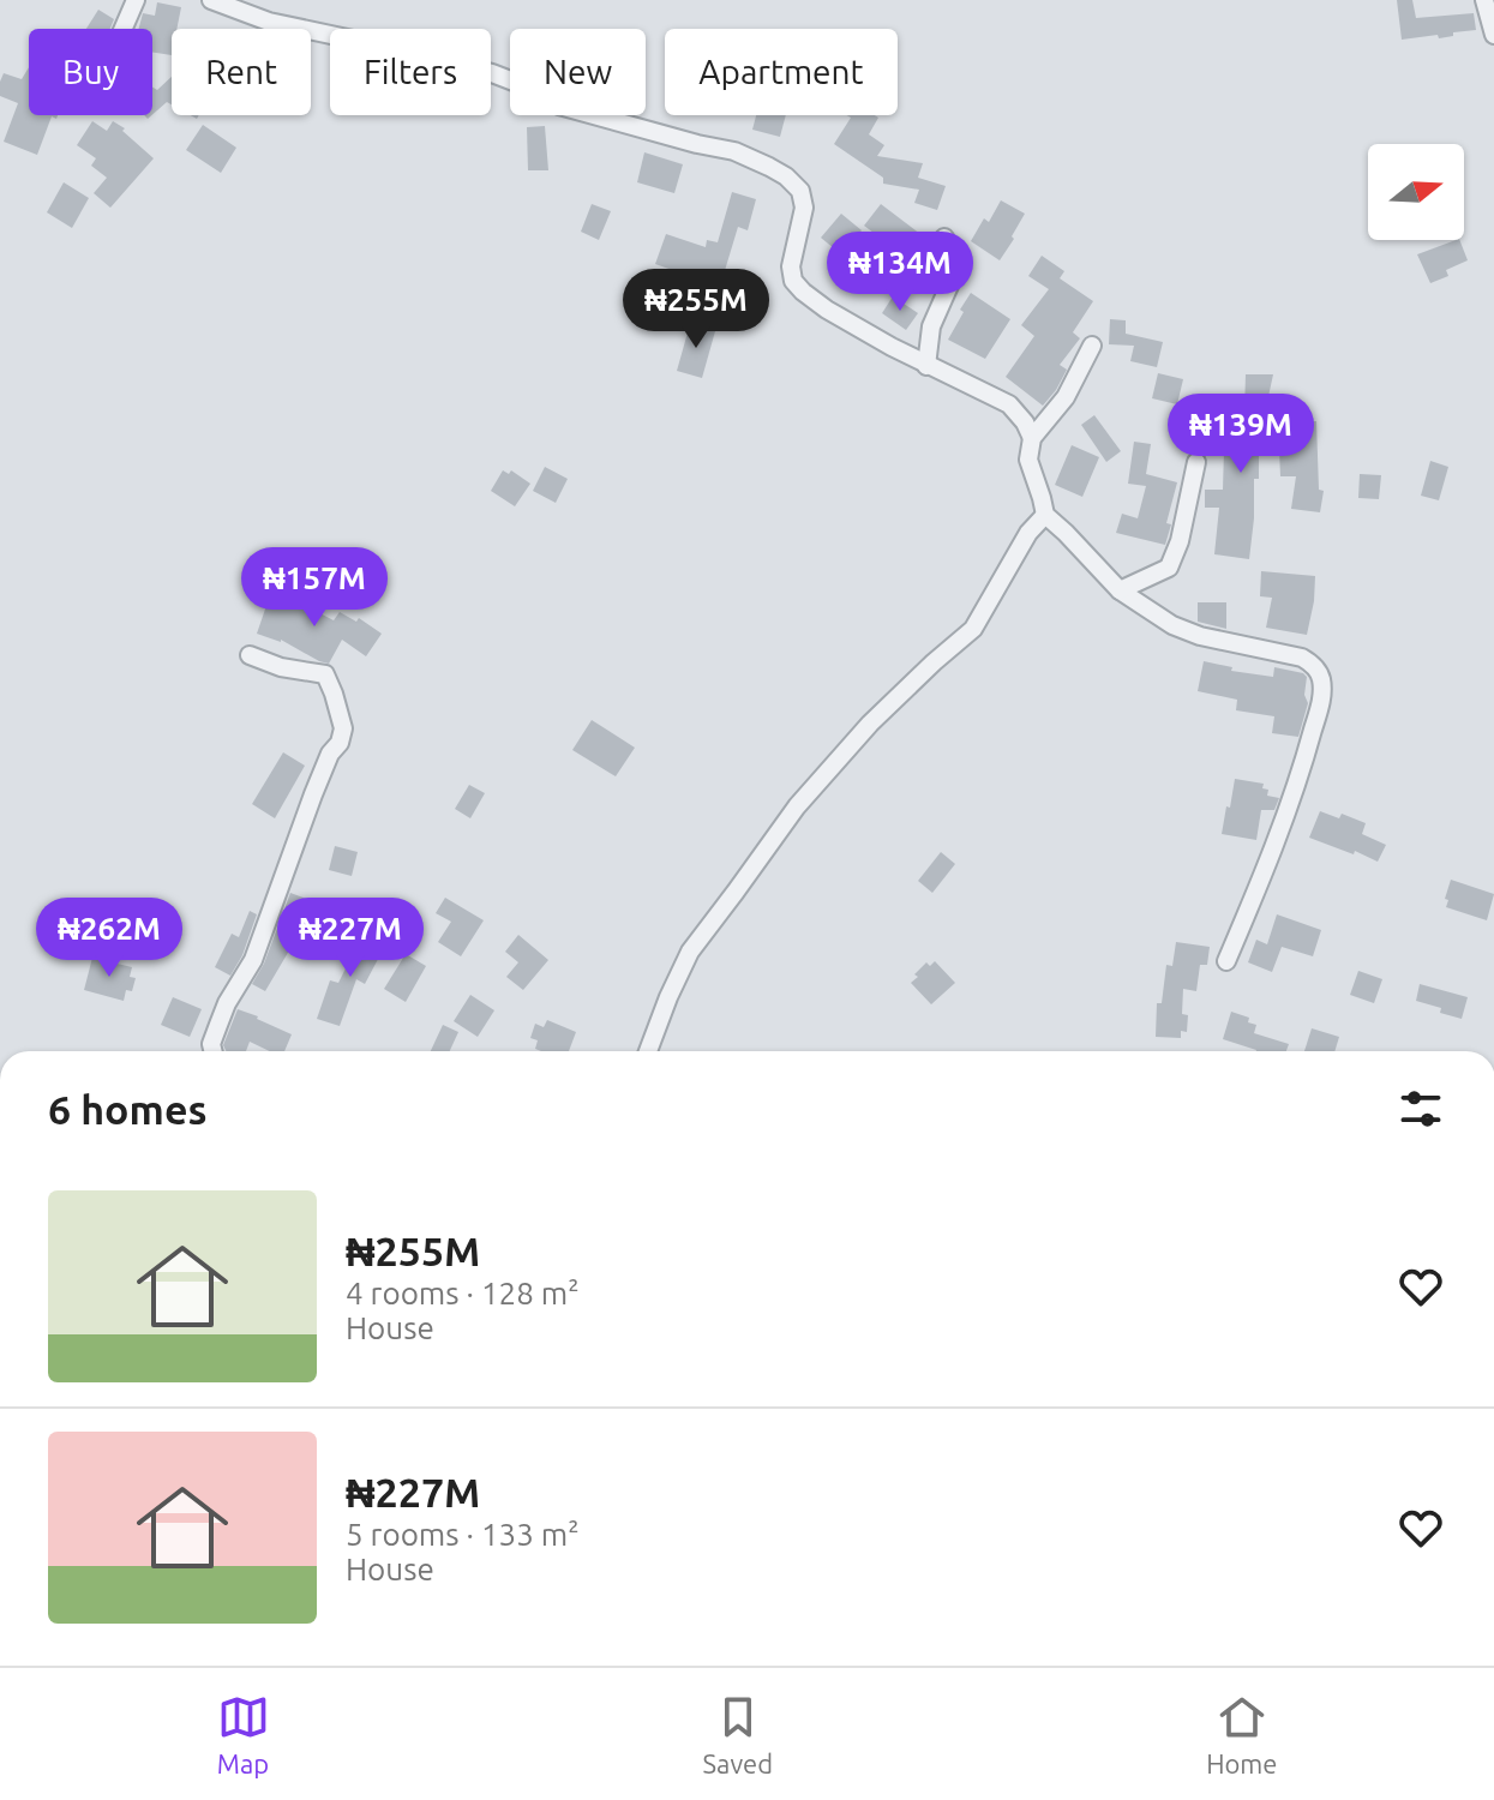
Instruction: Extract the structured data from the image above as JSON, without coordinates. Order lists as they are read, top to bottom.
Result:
{
  "north": "right",
  "page": {
    "chip": [
      "Buy",
      "Rent",
      "Filters",
      "New",
      "Apartment"
    ],
    "price": [
      "₦134M",
      "₦255M",
      "₦139M",
      "₦157M",
      "₦262M",
      "₦227M"
    ],
    "heading": "6 homes",
    "list": [
      {
        "name": "₦255M",
        "note": "4 rooms · 128 m² · House"
      },
      {
        "name": "₦227M",
        "note": "5 rooms · 133 m² · House"
      }
    ],
    "tabs": ["Map", "Saved", "Home"]
  }
}
